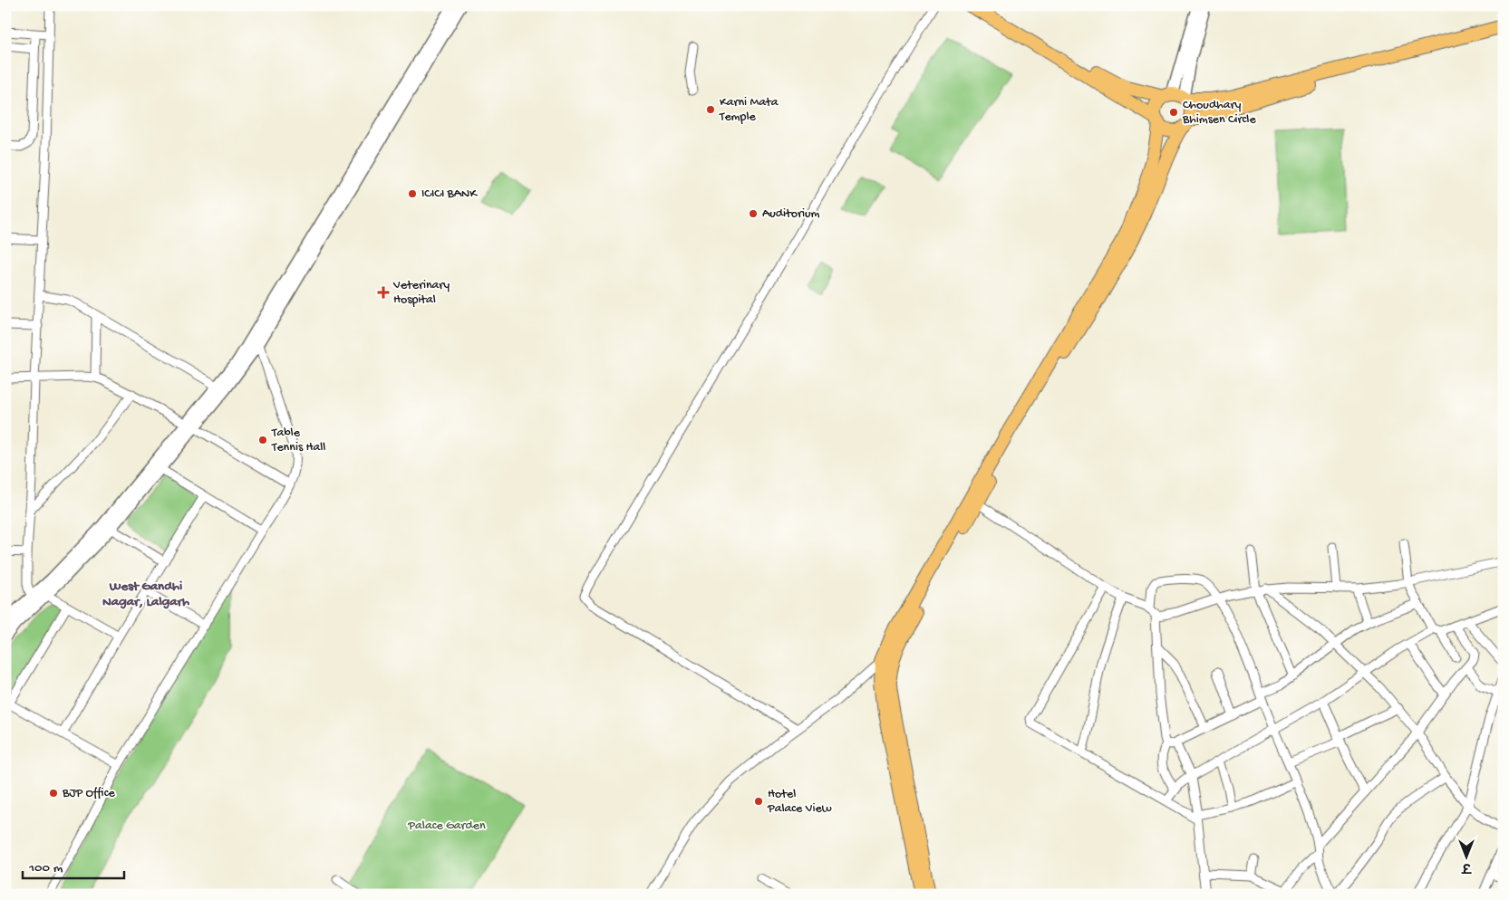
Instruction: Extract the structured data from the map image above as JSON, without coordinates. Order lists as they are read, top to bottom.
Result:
{
  "districts": ["West Gandhi Nagar, Lalgarh"],
  "parks": ["Palace Garden"],
  "places": {
    "other": [
      "Karni Mata Temple",
      "Choudhary Bhimsen Circle",
      "ICICI BANK",
      "Auditorium",
      "Table Tennis Hall",
      "BJP Office",
      "Hotel Palace View"
    ],
    "health": ["Veterinary Hospital"]
  },
  "scale_bar": "100 m",
  "north": "bottom"
}
